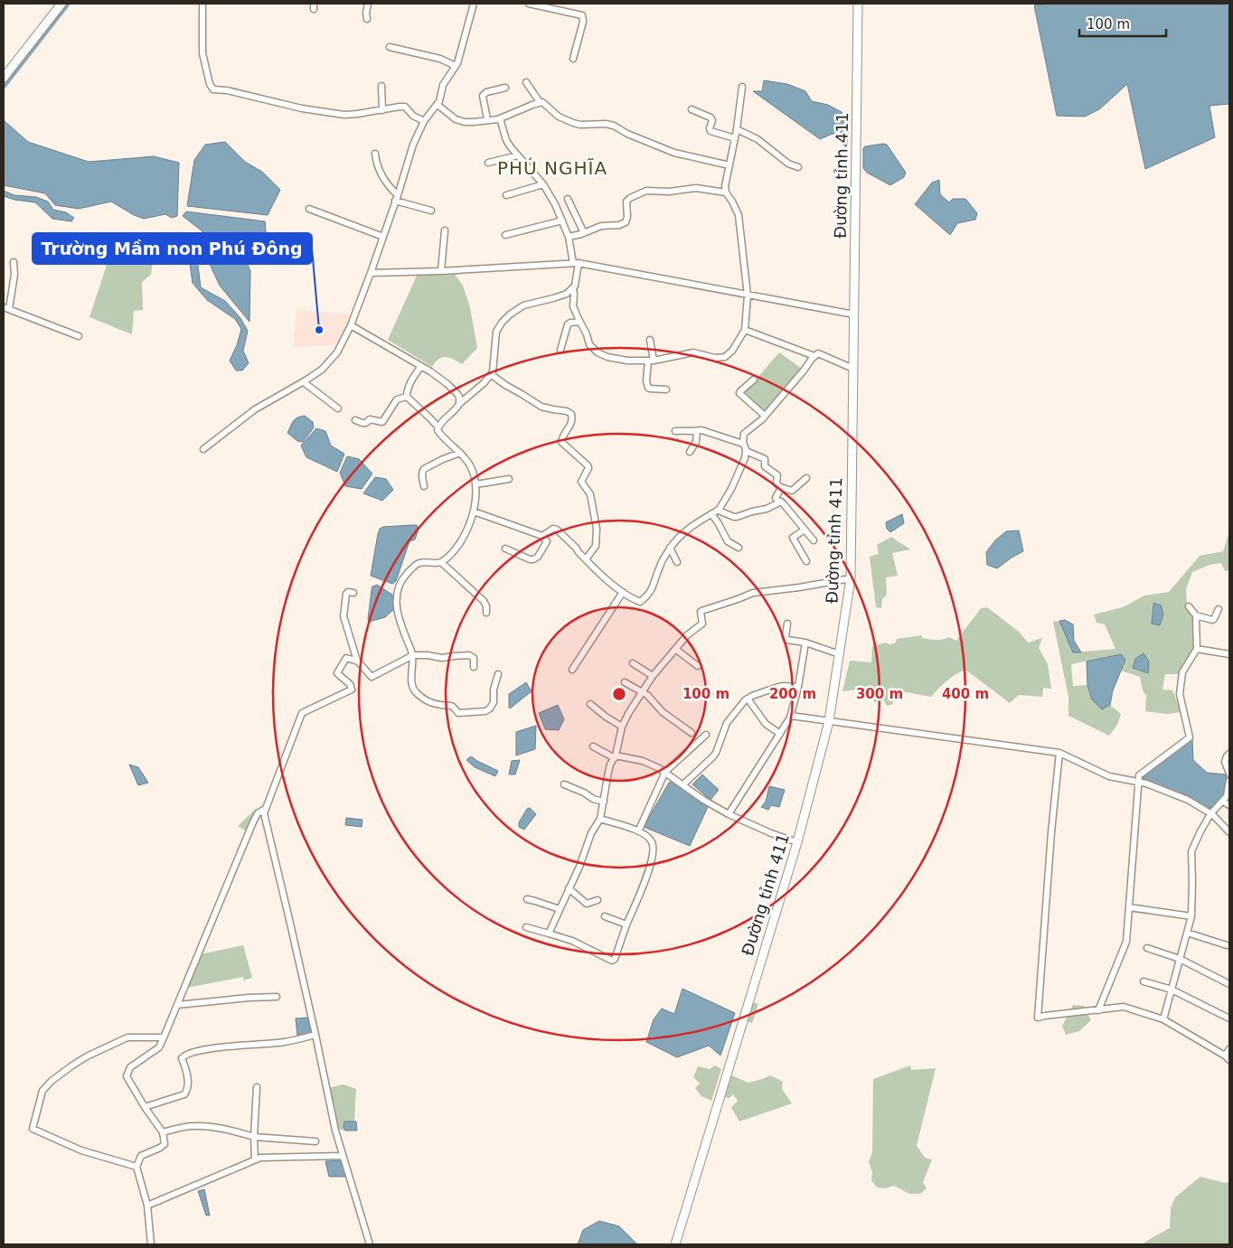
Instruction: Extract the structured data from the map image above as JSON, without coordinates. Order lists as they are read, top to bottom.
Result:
{
  "streets": {
    "main road": ["Đường tỉnh 411"]
  },
  "districts": ["PHÚ NGHĨA"],
  "places": ["Trường Mầm non Phú Đông"],
  "scale_bar": "100 m",
  "rings": [
    "100 m",
    "200 m",
    "300 m",
    "400 m"
  ]
}
